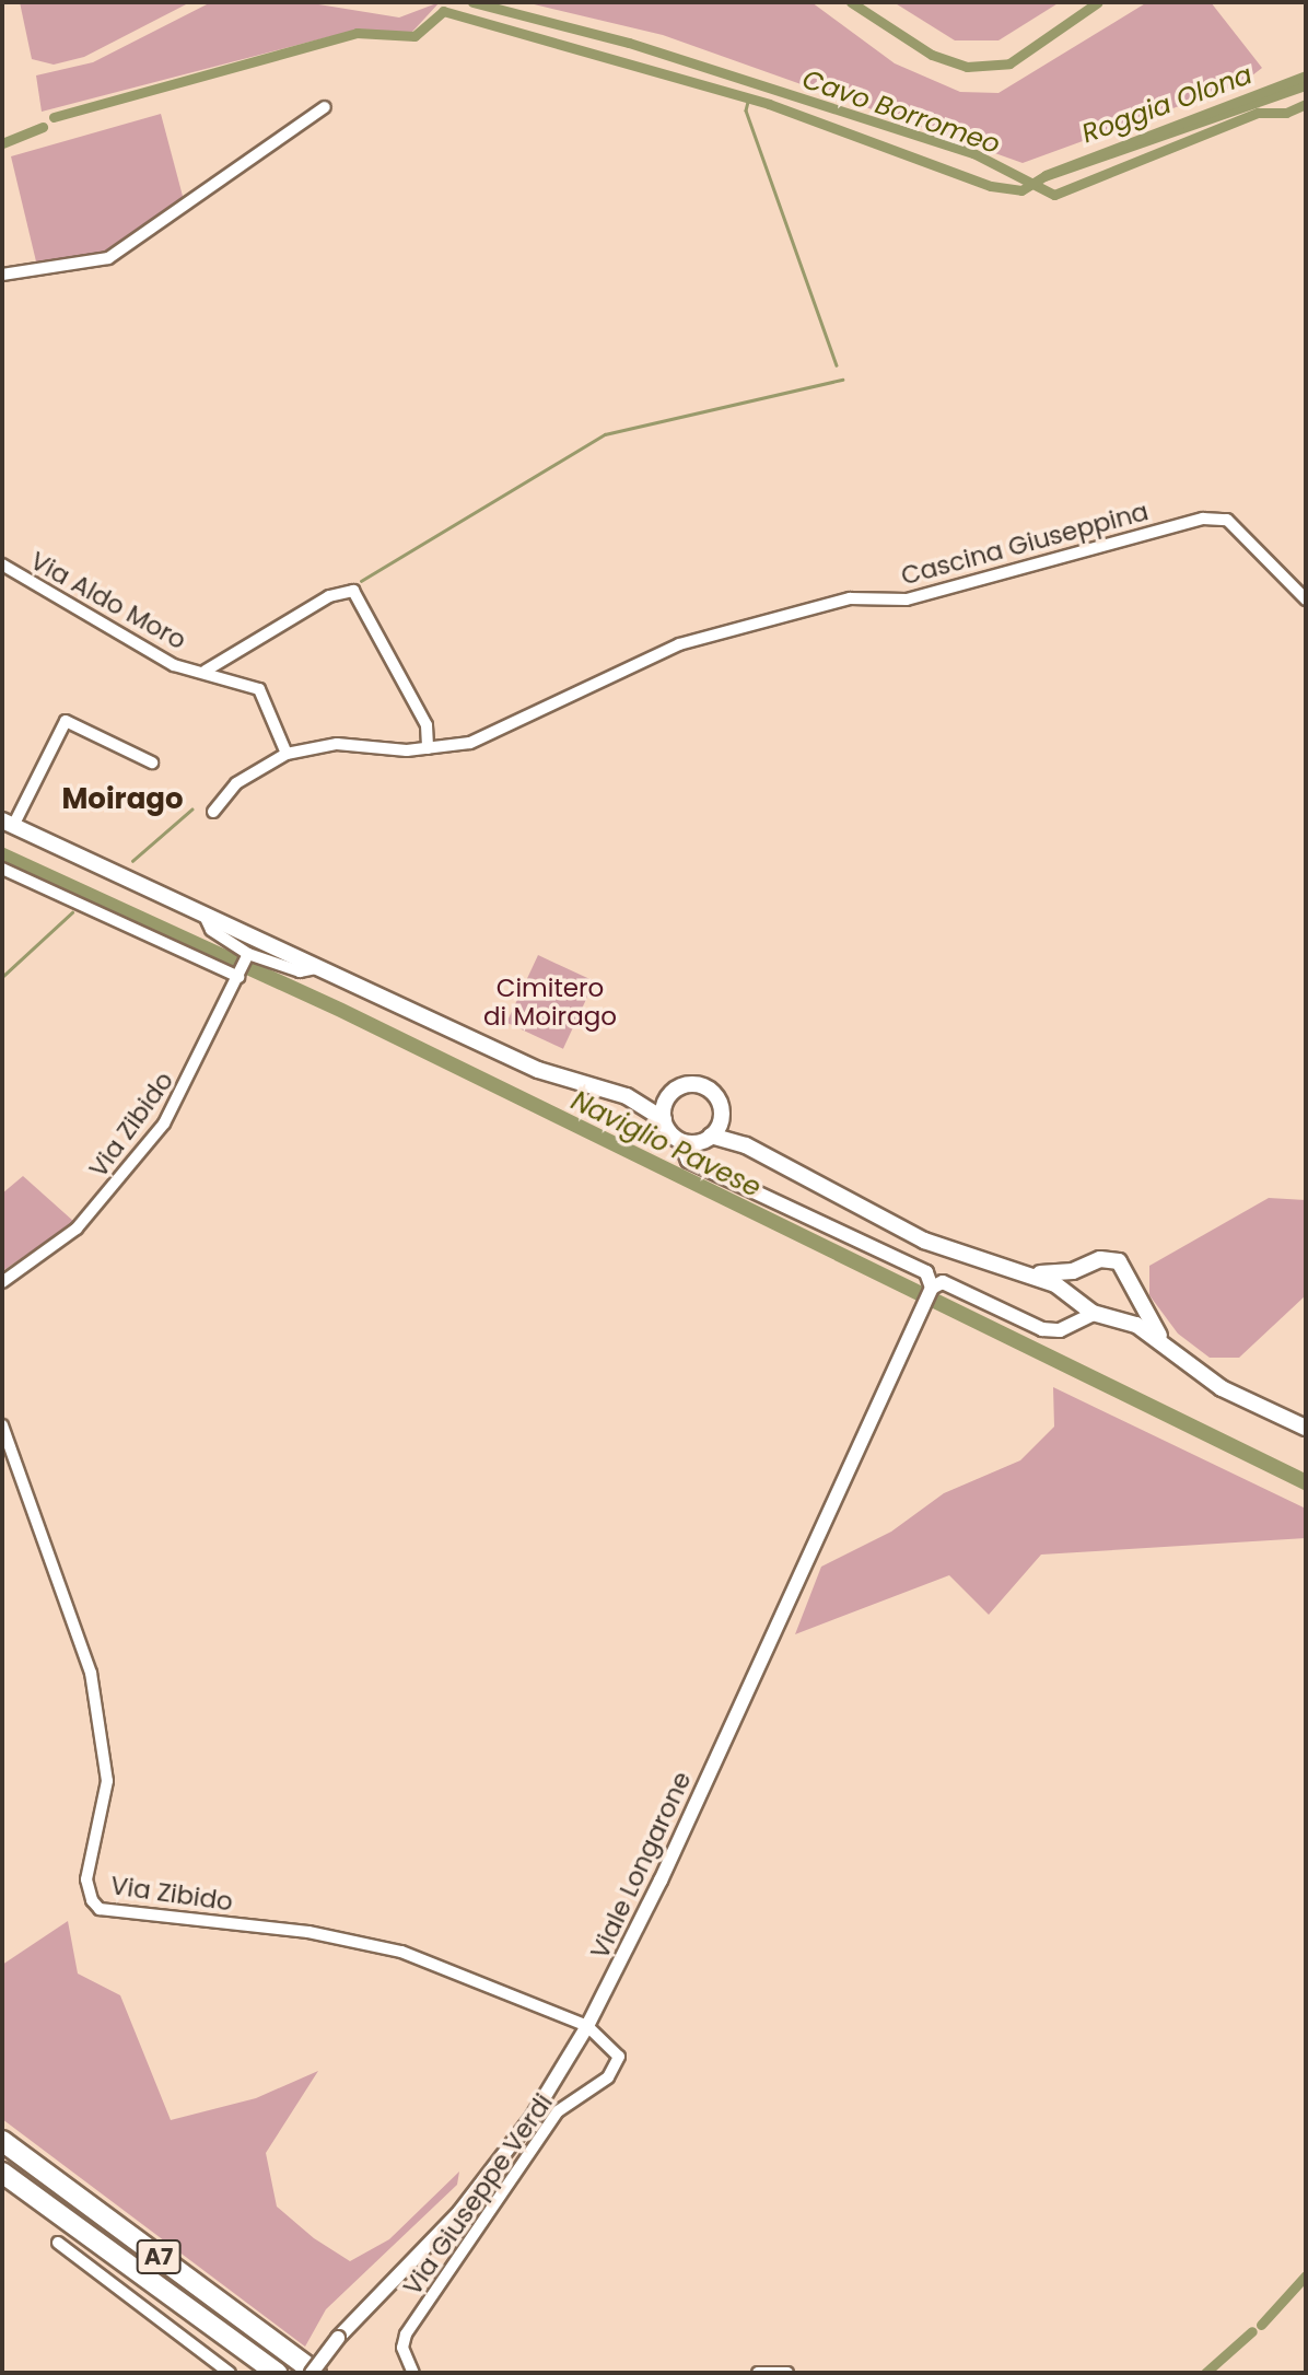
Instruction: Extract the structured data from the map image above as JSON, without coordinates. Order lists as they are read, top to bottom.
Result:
{
  "streets": {
    "highway": ["A7"],
    "main road": ["Viale Longarone"],
    "street": [
      "Cascina Giuseppina",
      "Via Aldo Moro",
      "Via Zibido",
      "Via Giuseppe Verdi"
    ]
  },
  "crossings": [
    ["Cascina Giuseppina", "Via Aldo Moro"],
    ["Via Zibido", "Viale Longarone"],
    ["Via Zibido", "Via Giuseppe Verdi"],
    ["Viale Longarone", "Via Giuseppe Verdi"],
    ["Viale Longarone", "A7"]
  ],
  "districts": ["Moirago"],
  "water": ["Roggia Olona", "Cavo Borromeo", "Naviglio Pavese"],
  "parks": ["Cimitero di Moirago"]
}
